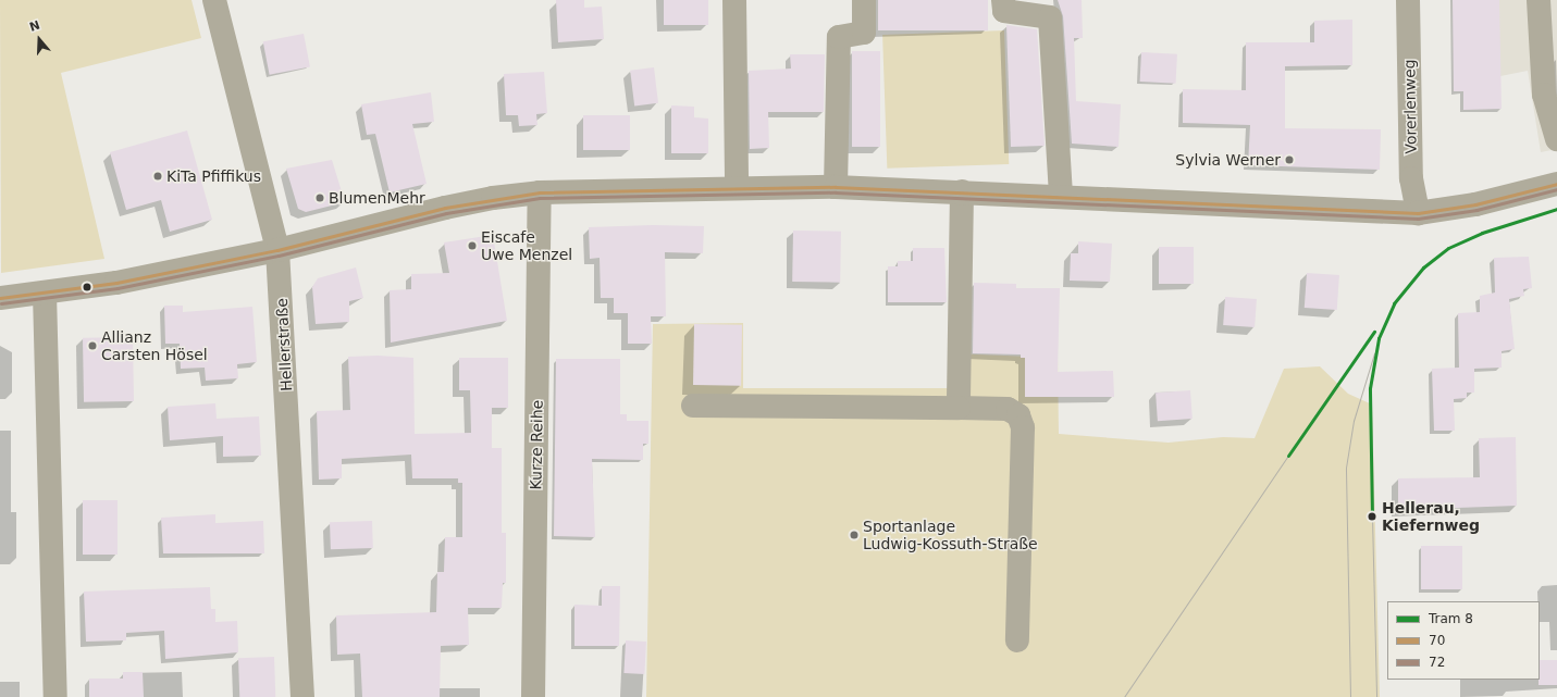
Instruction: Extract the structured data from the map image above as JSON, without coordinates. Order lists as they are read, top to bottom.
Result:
{
  "streets": {
    "street": ["Vorerlenweg", "Hellerstraße", "Kurze Reihe"]
  },
  "places": [
    "Sylvia Werner",
    "KiTa Pfiffikus",
    "BlumenMehr",
    "Eiscafe Uwe Menzel",
    "Allianz Carsten Hösel",
    "Hellerau, Kiefernweg",
    "Sportanlage Ludwig-Kossuth-Straße"
  ],
  "lines": ["transit line 70", "transit line 72", "tram line 8"],
  "legend": ["Tram 8", "70", "72"],
  "north": "top"
}
